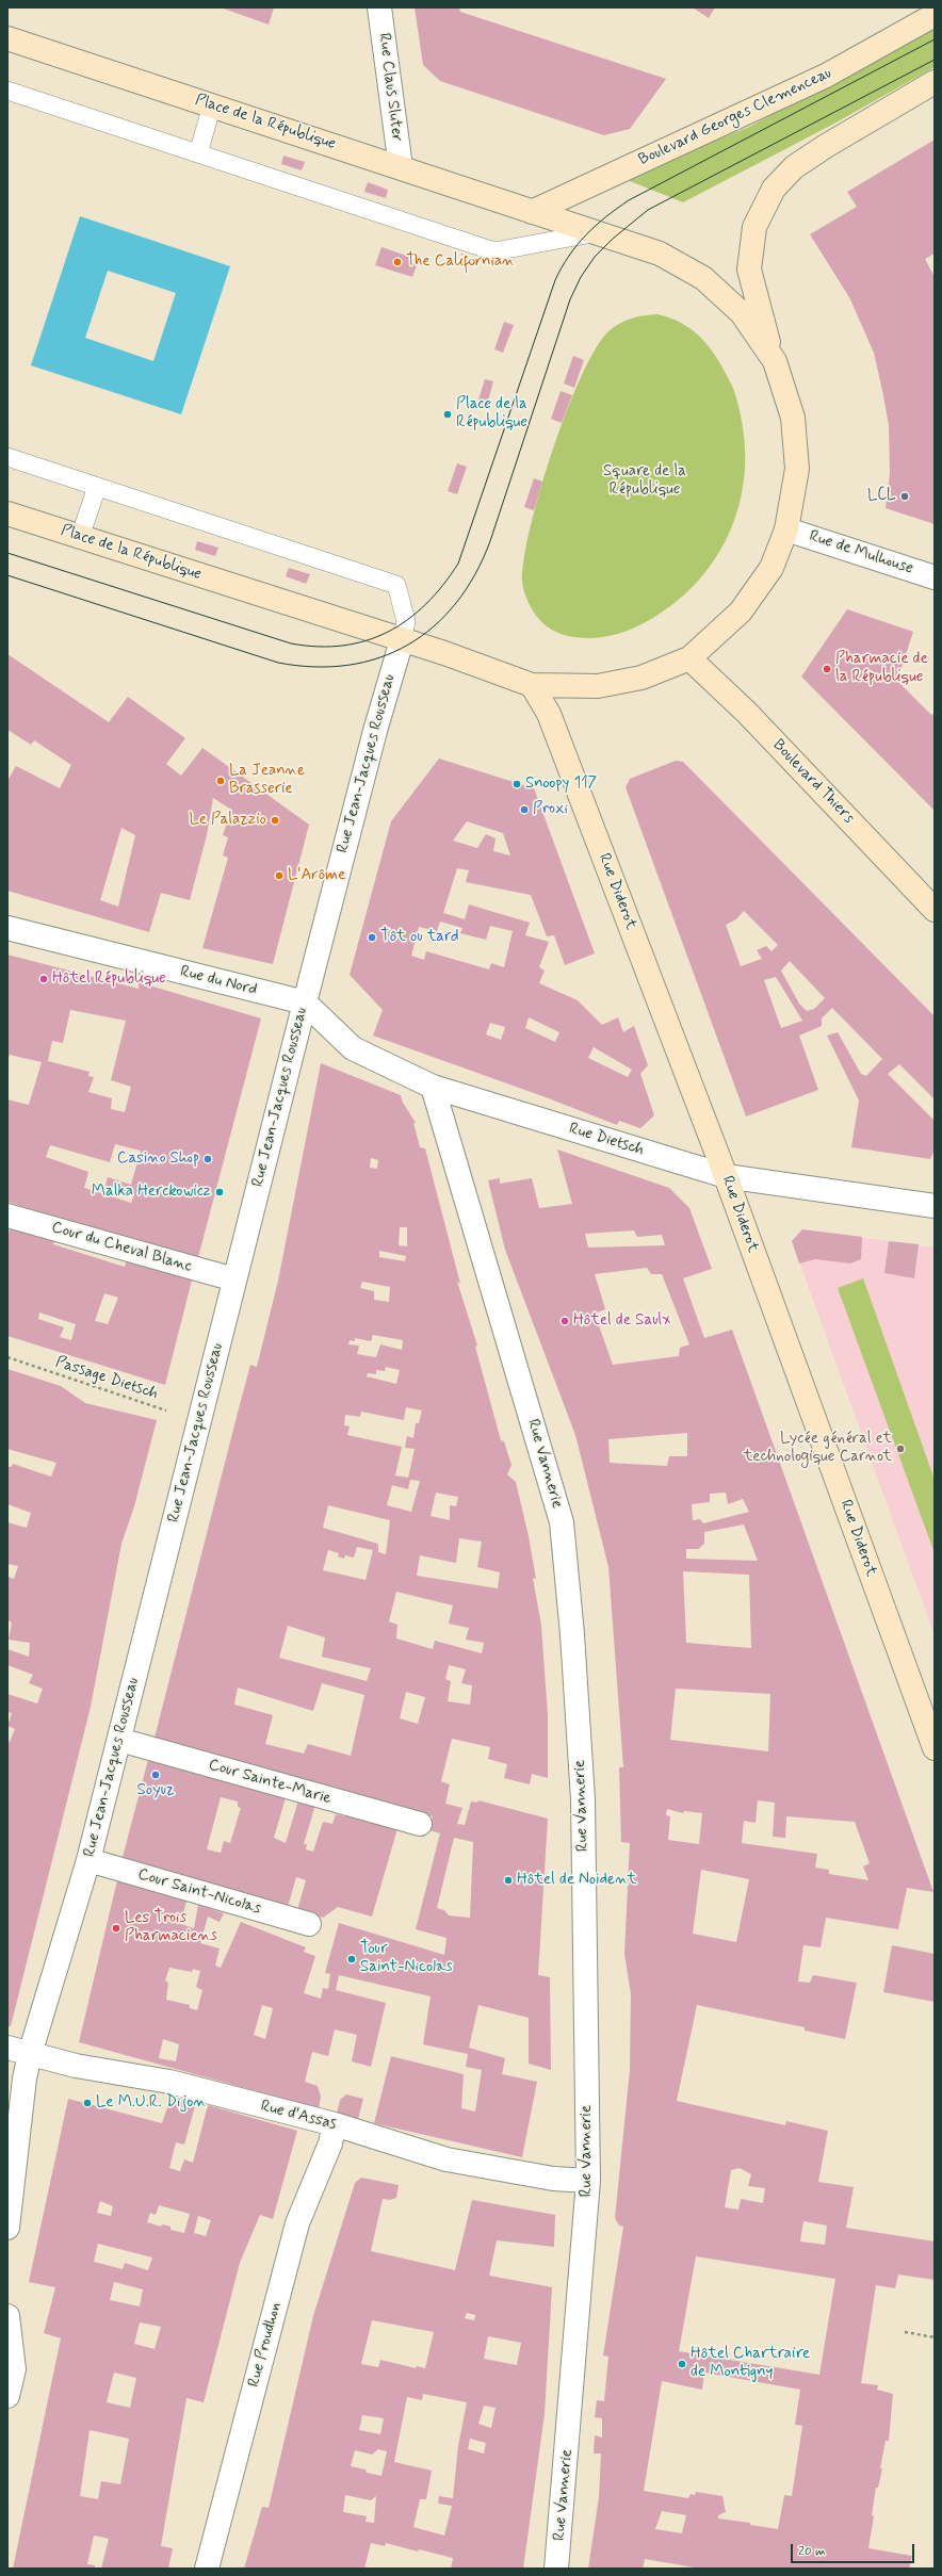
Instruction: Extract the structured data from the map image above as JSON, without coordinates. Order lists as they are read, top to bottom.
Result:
{
  "streets": {
    "main road": [
      "Boulevard Georges Clemenceau",
      "Place de la République",
      "Boulevard Thiers",
      "Rue Diderot"
    ],
    "street": [
      "Rue Claus Sluter",
      "Rue de Mulhouse",
      "Rue Jean-Jacques Rousseau",
      "Rue du Nord",
      "Rue Dietsch",
      "Cour du Cheval Blanc",
      "Rue Vannerie",
      "Cour Sainte-Marie",
      "Cour Saint-Nicolas",
      "Rue d'Assas",
      "Rue Proudhon"
    ],
    "path": ["Passage Dietsch"]
  },
  "crossings": [
    ["Rue Claus Sluter", "Place de la République"],
    ["Boulevard Georges Clemenceau", "Place de la République"],
    ["Place de la République", "Rue de Mulhouse"],
    ["Place de la République", "Rue Jean-Jacques Rousseau"],
    ["Place de la République", "Boulevard Thiers"],
    ["Place de la République", "Rue Diderot"],
    ["Rue Jean-Jacques Rousseau", "Rue du Nord"],
    ["Rue Jean-Jacques Rousseau", "Rue Dietsch"],
    ["Rue Jean-Jacques Rousseau", "Cour du Cheval Blanc"],
    ["Rue Jean-Jacques Rousseau", "Passage Dietsch"],
    ["Rue Jean-Jacques Rousseau", "Cour Sainte-Marie"],
    ["Rue Jean-Jacques Rousseau", "Cour Saint-Nicolas"],
    ["Rue Jean-Jacques Rousseau", "Rue d'Assas"],
    ["Rue Diderot", "Rue Dietsch"],
    ["Rue du Nord", "Rue Dietsch"],
    ["Rue Dietsch", "Rue Vannerie"],
    ["Rue Vannerie", "Rue d'Assas"],
    ["Rue d'Assas", "Rue Proudhon"]
  ],
  "parks": ["Square de la République"],
  "places": [
    "The Californian",
    "Place de la République",
    "LCL",
    "Pharmacie de la République",
    "La Jeanne Brasserie",
    "Snoopy 117",
    "Proxi",
    "Le Palazzio",
    "L'Arôme",
    "Tôt ou tard",
    "Hôtel République",
    "Casino Shop",
    "Malka Herckowicz",
    "Hôtel de Saulx",
    "Lycée général et technologique Carnot",
    "Soyuz",
    "Hôtel de Noident",
    "Les Trois Pharmaciens",
    "Tour Saint-Nicolas",
    "Le M.U.R. Dijon",
    "Hôtel Chartraire de Montigny"
  ],
  "scale_bar": "20 m"
}
